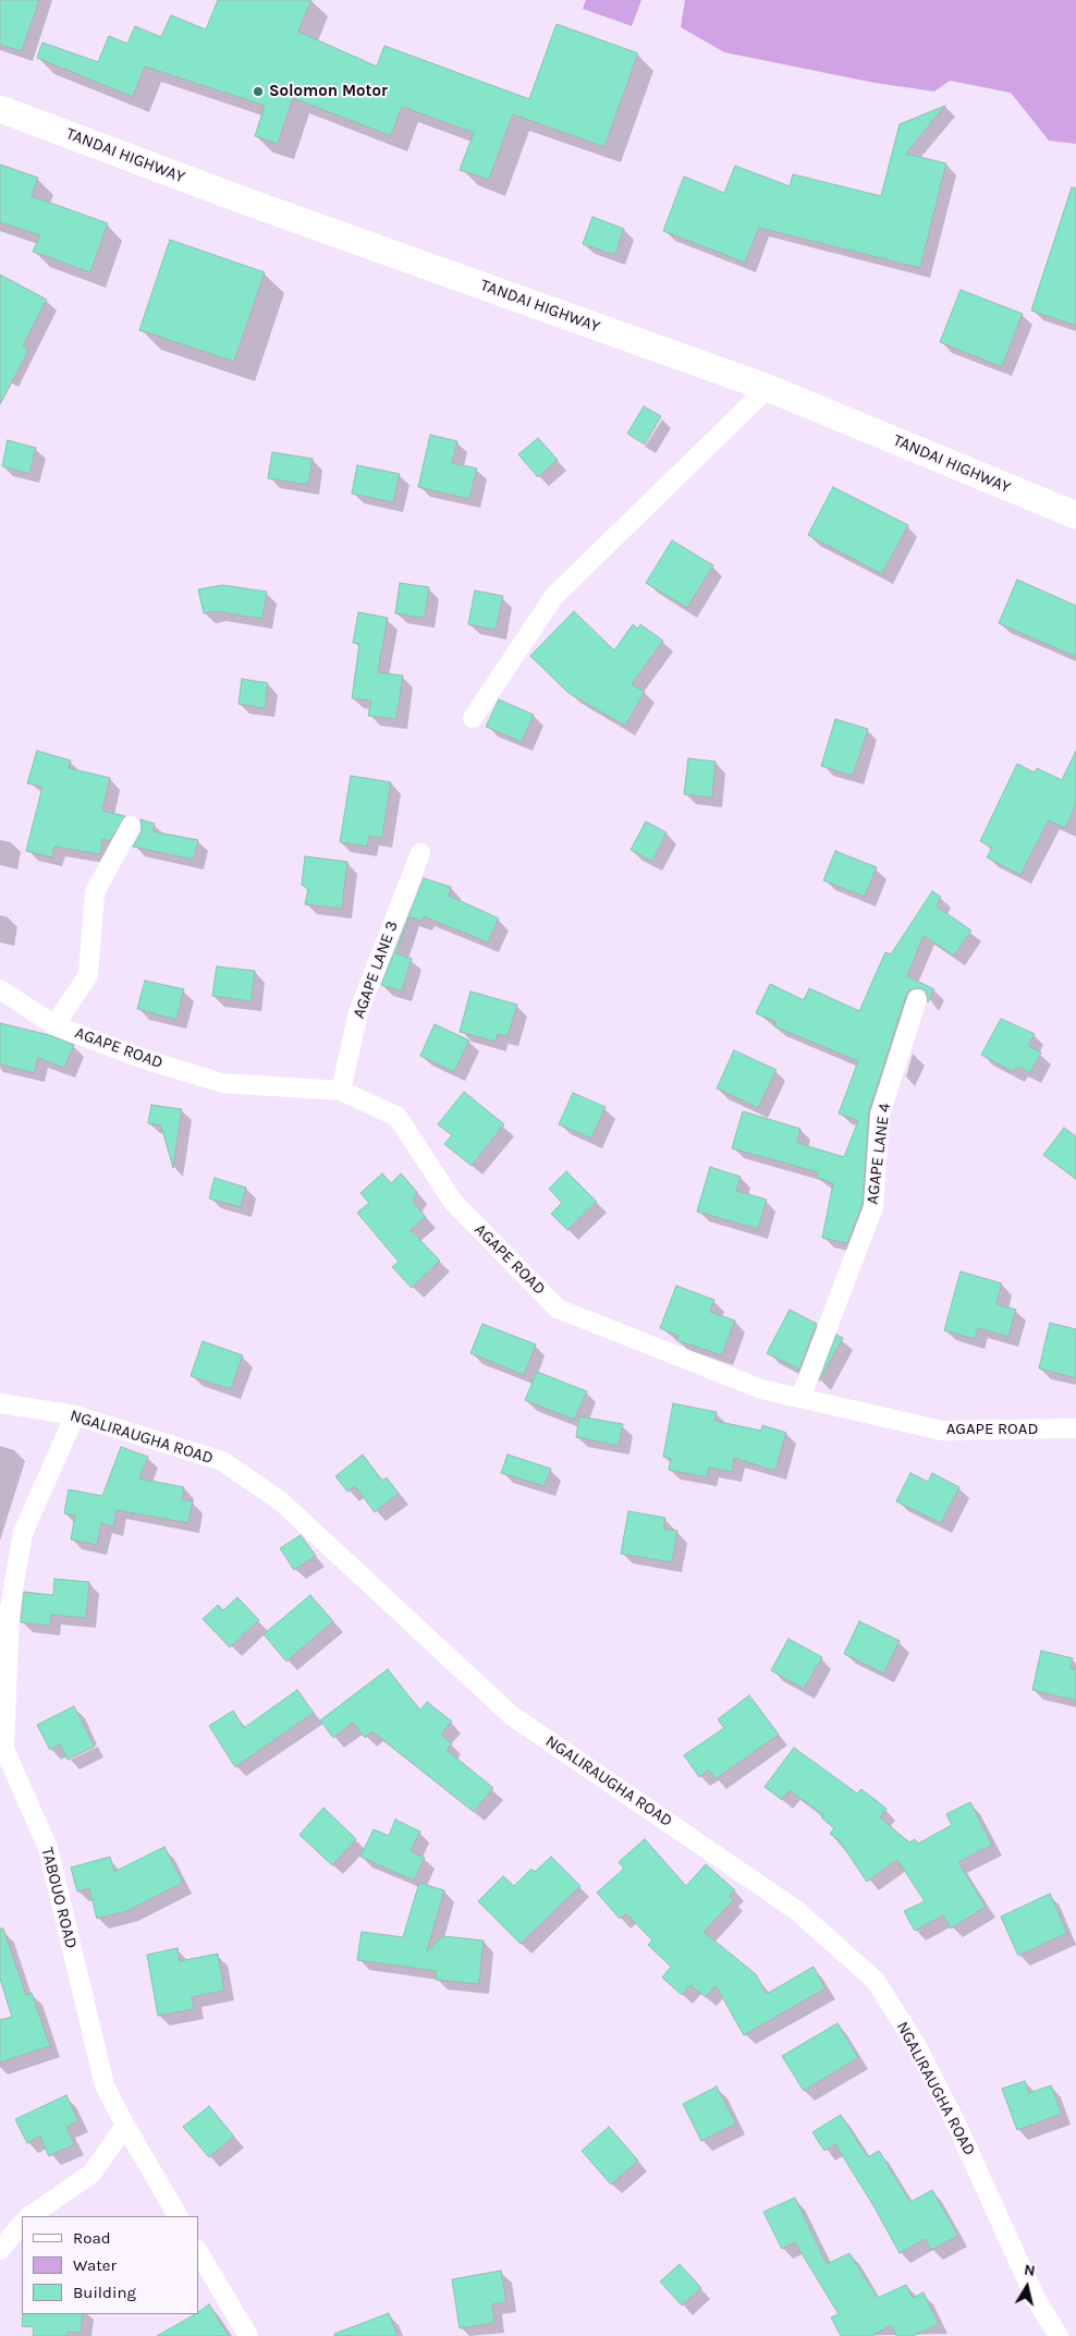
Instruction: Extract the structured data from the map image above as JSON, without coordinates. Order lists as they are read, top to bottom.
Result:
{
  "streets": {
    "main road": ["TANDAI HIGHWAY"],
    "street": [
      "AGAPE LANE 3",
      "AGAPE ROAD",
      "AGAPE LANE 4",
      "NGALIRAUGHA ROAD",
      "TABOUO ROAD"
    ]
  },
  "crossings": [
    ["AGAPE LANE 3", "AGAPE ROAD"],
    ["AGAPE ROAD", "AGAPE LANE 4"],
    ["NGALIRAUGHA ROAD", "TABOUO ROAD"]
  ],
  "places": ["Solomon Motor"],
  "legend": ["Road", "Water", "Building"],
  "north": "top"
}
